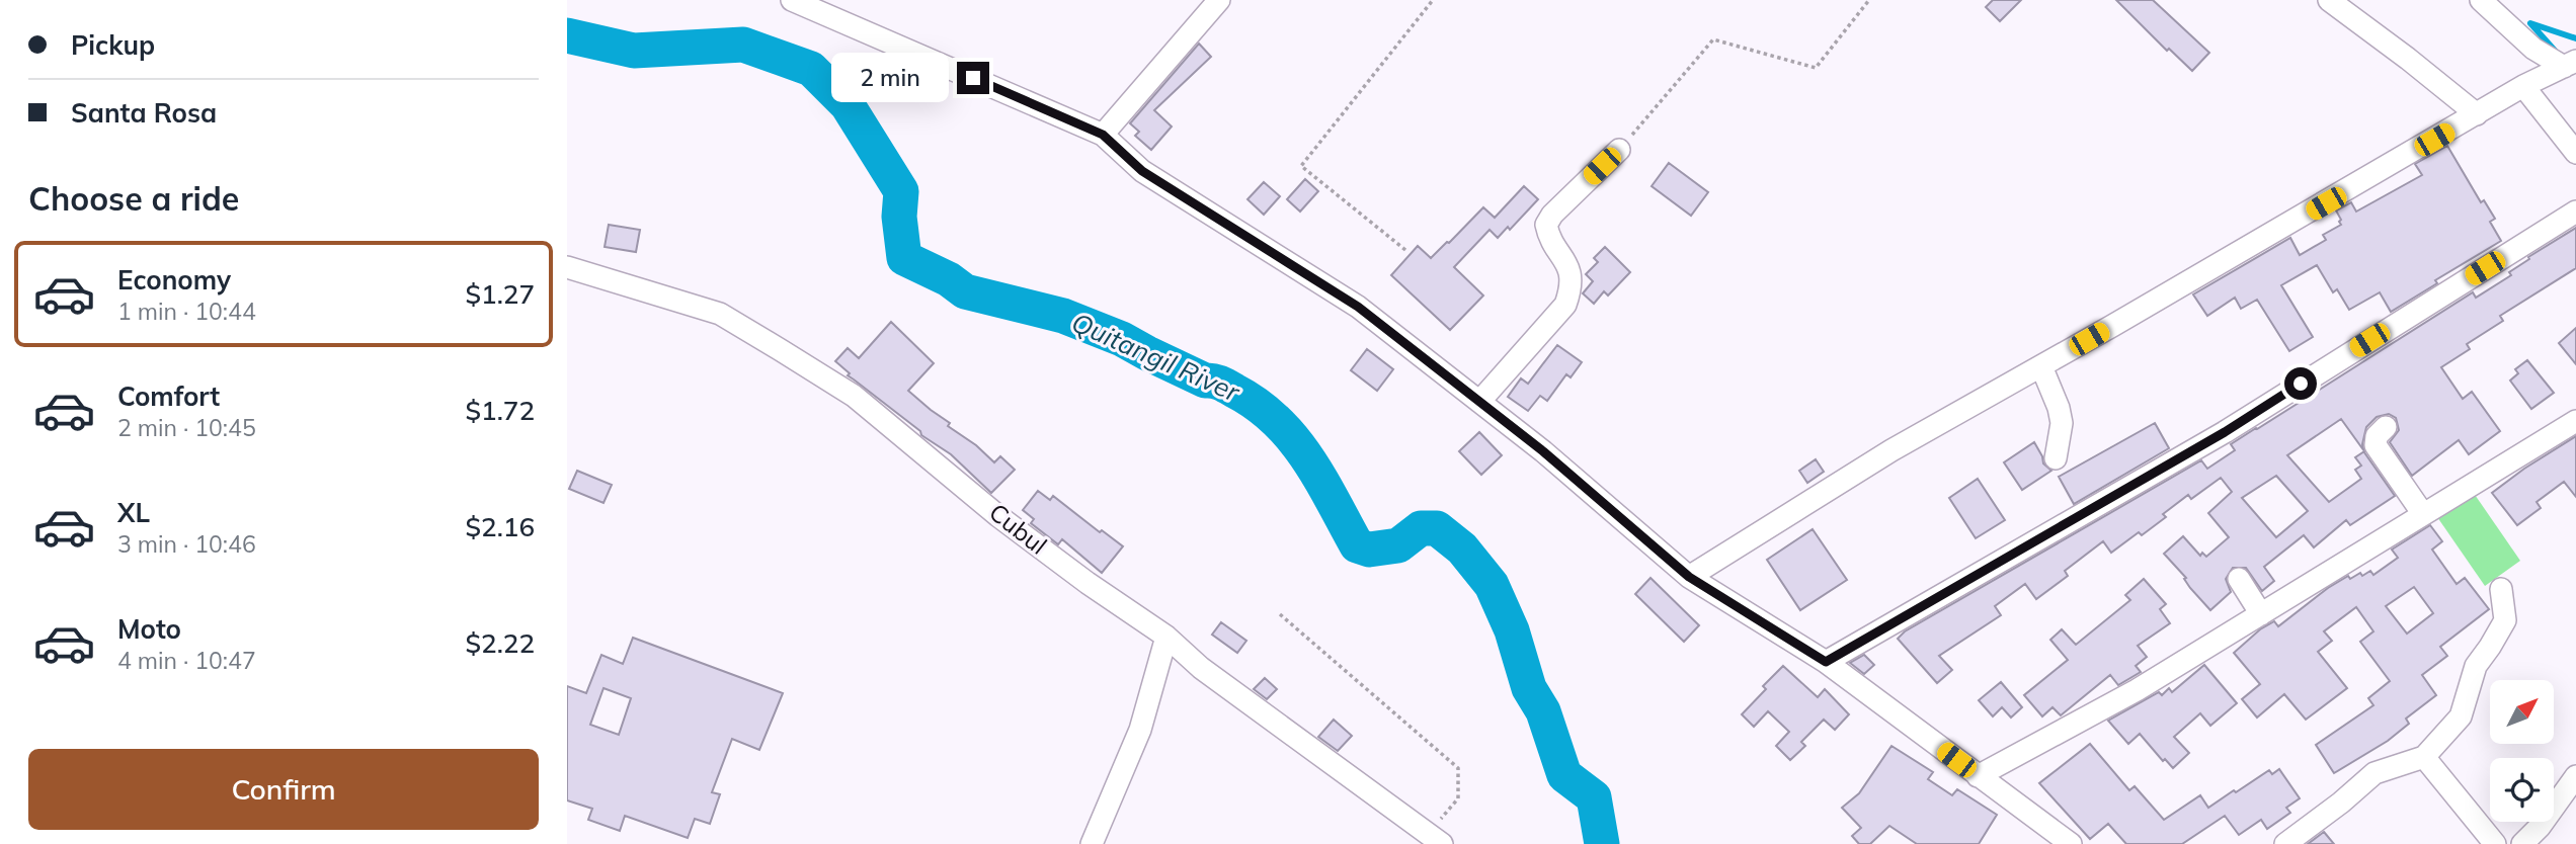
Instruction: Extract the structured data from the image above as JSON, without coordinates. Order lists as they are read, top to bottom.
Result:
{
  "streets": {
    "street": ["Cubul"]
  },
  "water": ["Quitangil River"],
  "north": "top right",
  "page": {
    "banner": ["Pickup", "Santa Rosa"],
    "bubble": "2 min",
    "heading": "Choose a ride",
    "list": [
      {
        "name": "Economy",
        "note": "1 min · 10:44",
        "value": "$1.27"
      },
      {
        "name": "Comfort",
        "note": "2 min · 10:45",
        "value": "$1.72"
      },
      {
        "name": "XL",
        "note": "3 min · 10:46",
        "value": "$2.16"
      },
      {
        "name": "Moto",
        "note": "4 min · 10:47",
        "value": "$2.22"
      }
    ],
    "buttons": "Confirm"
  }
}
